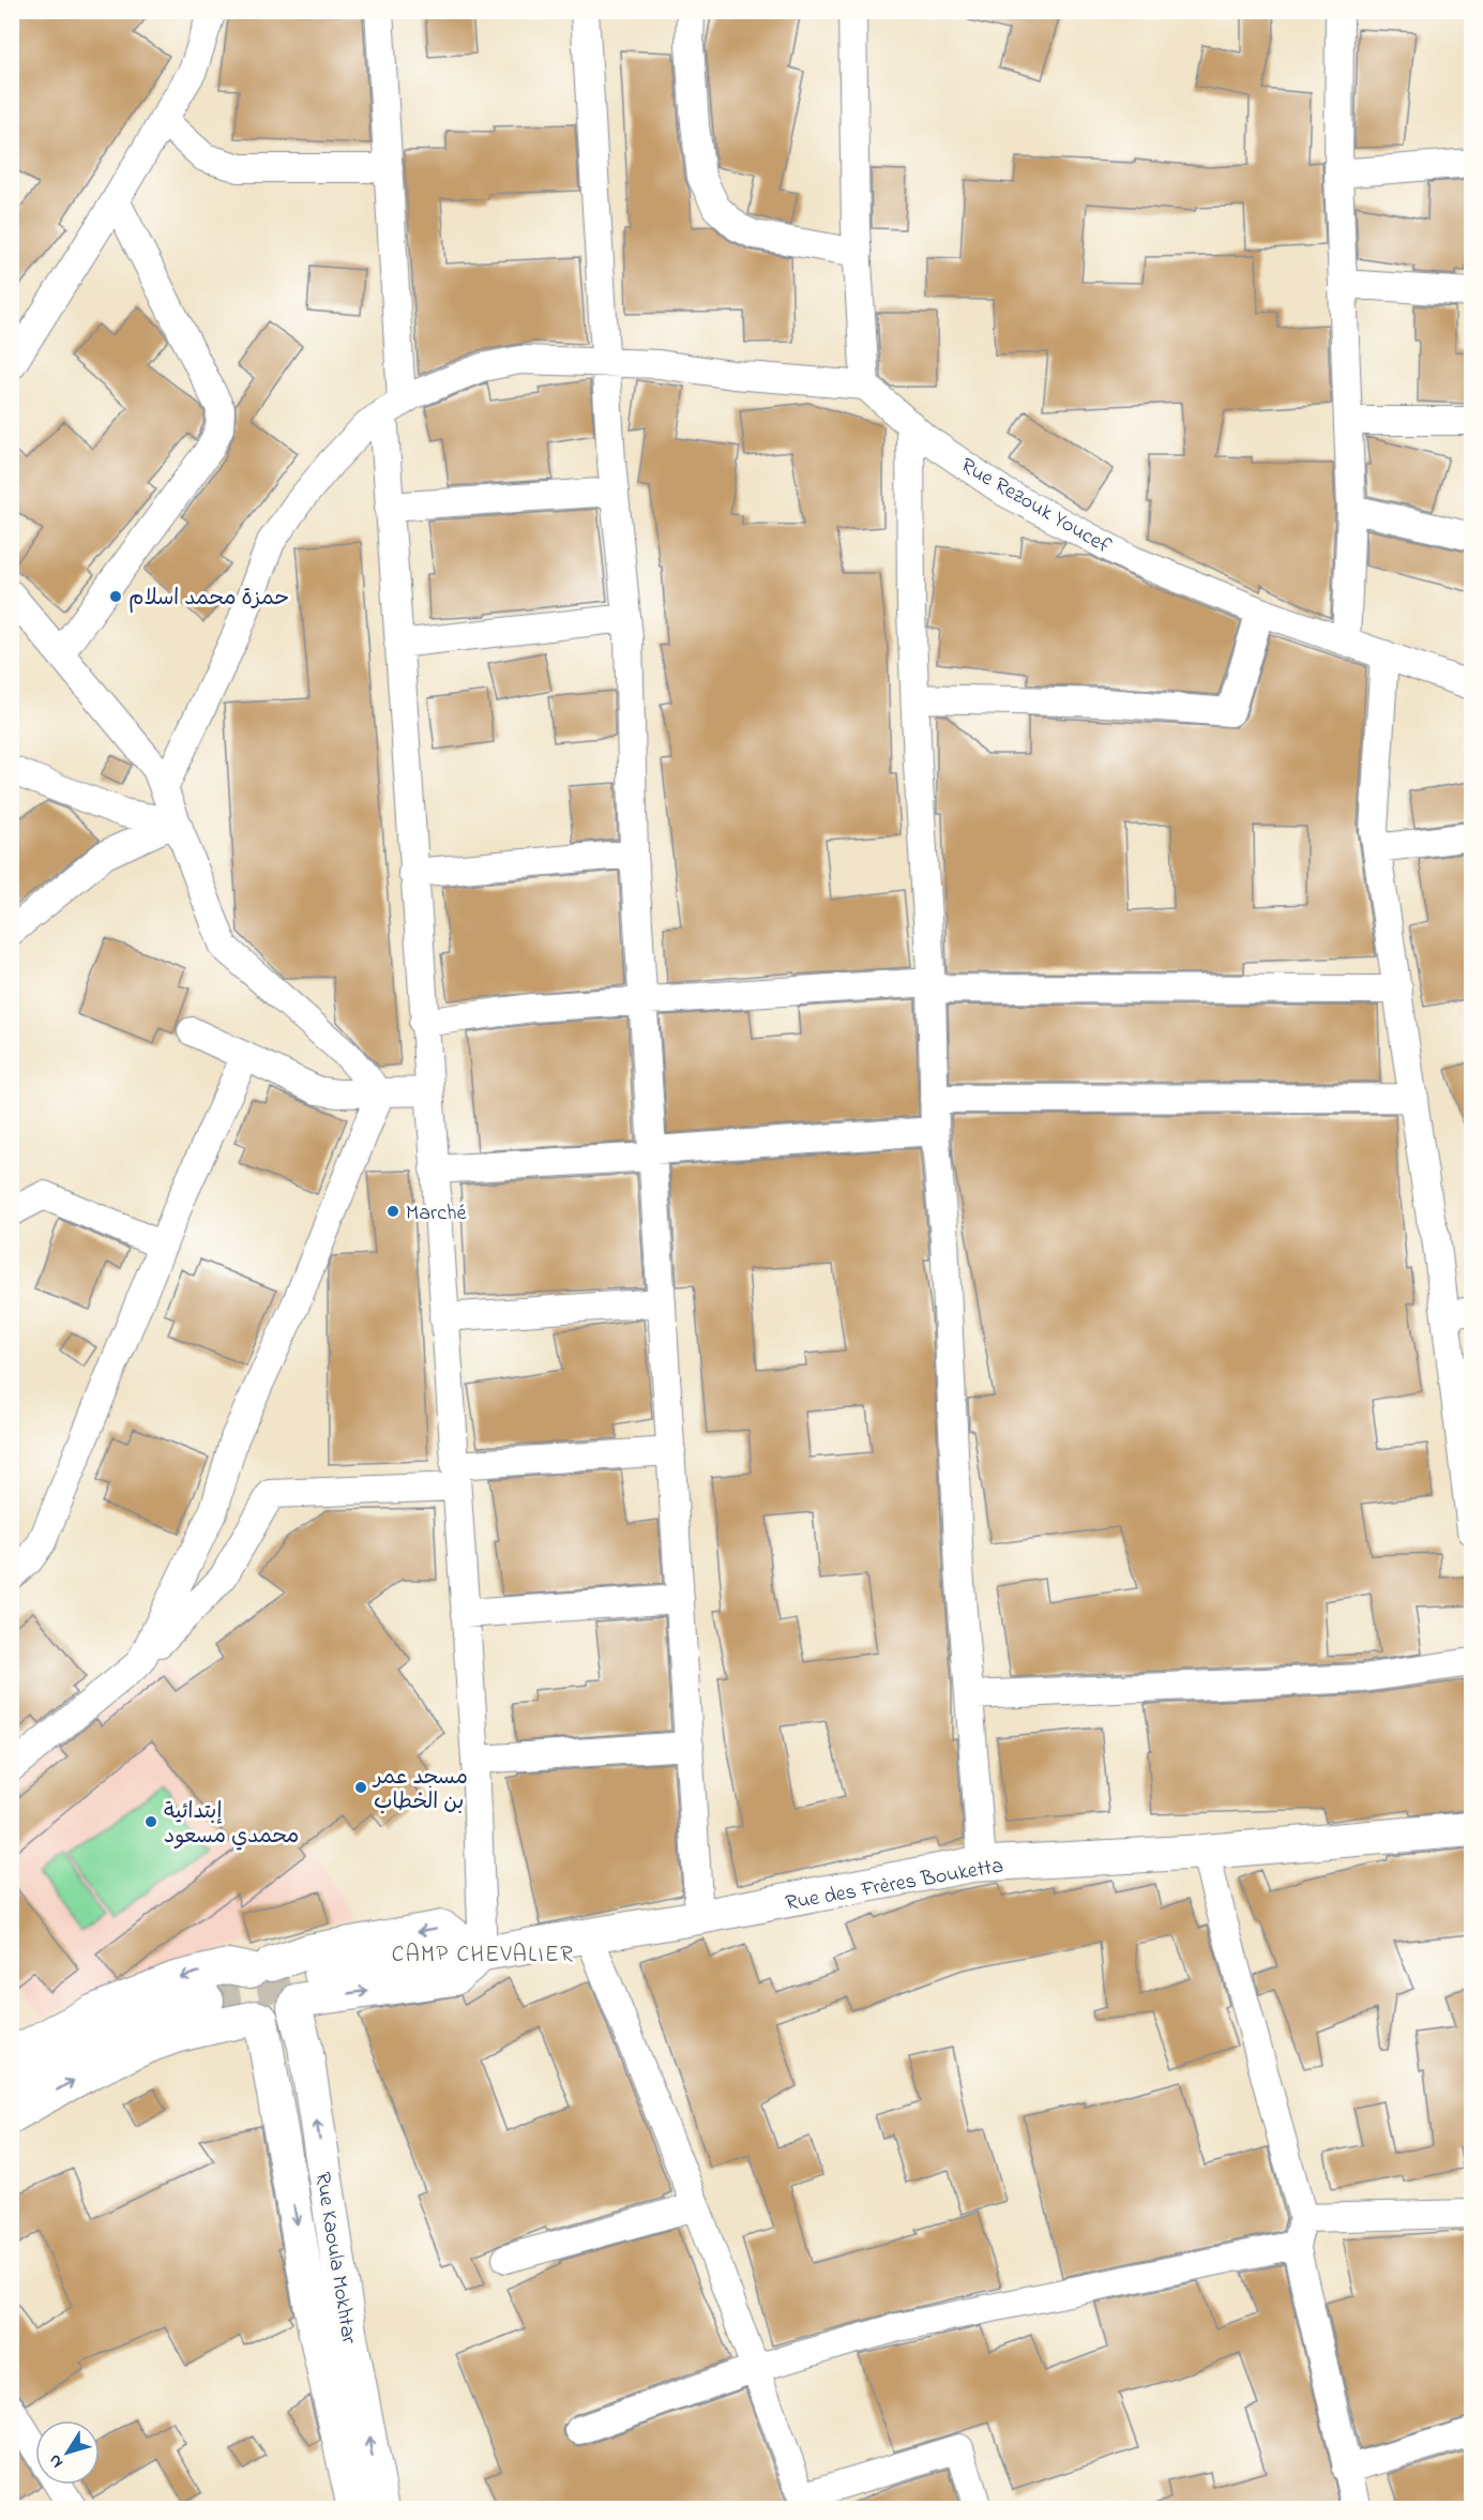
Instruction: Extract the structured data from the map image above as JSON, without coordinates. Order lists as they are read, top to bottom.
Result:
{
  "streets": {
    "main road": ["Rue des Frères Bouketta", "Rue Kaoula Mokhtar"],
    "street": ["Rue Rezouk Youcef"]
  },
  "districts": ["CAMP CHEVALIER"],
  "places": [
    "حمزة محمد اسلام",
    "Marché",
    "مسجد عمر بن الخطاب",
    "إبتدائية محمدي مسعود"
  ],
  "north": "bottom left"
}
